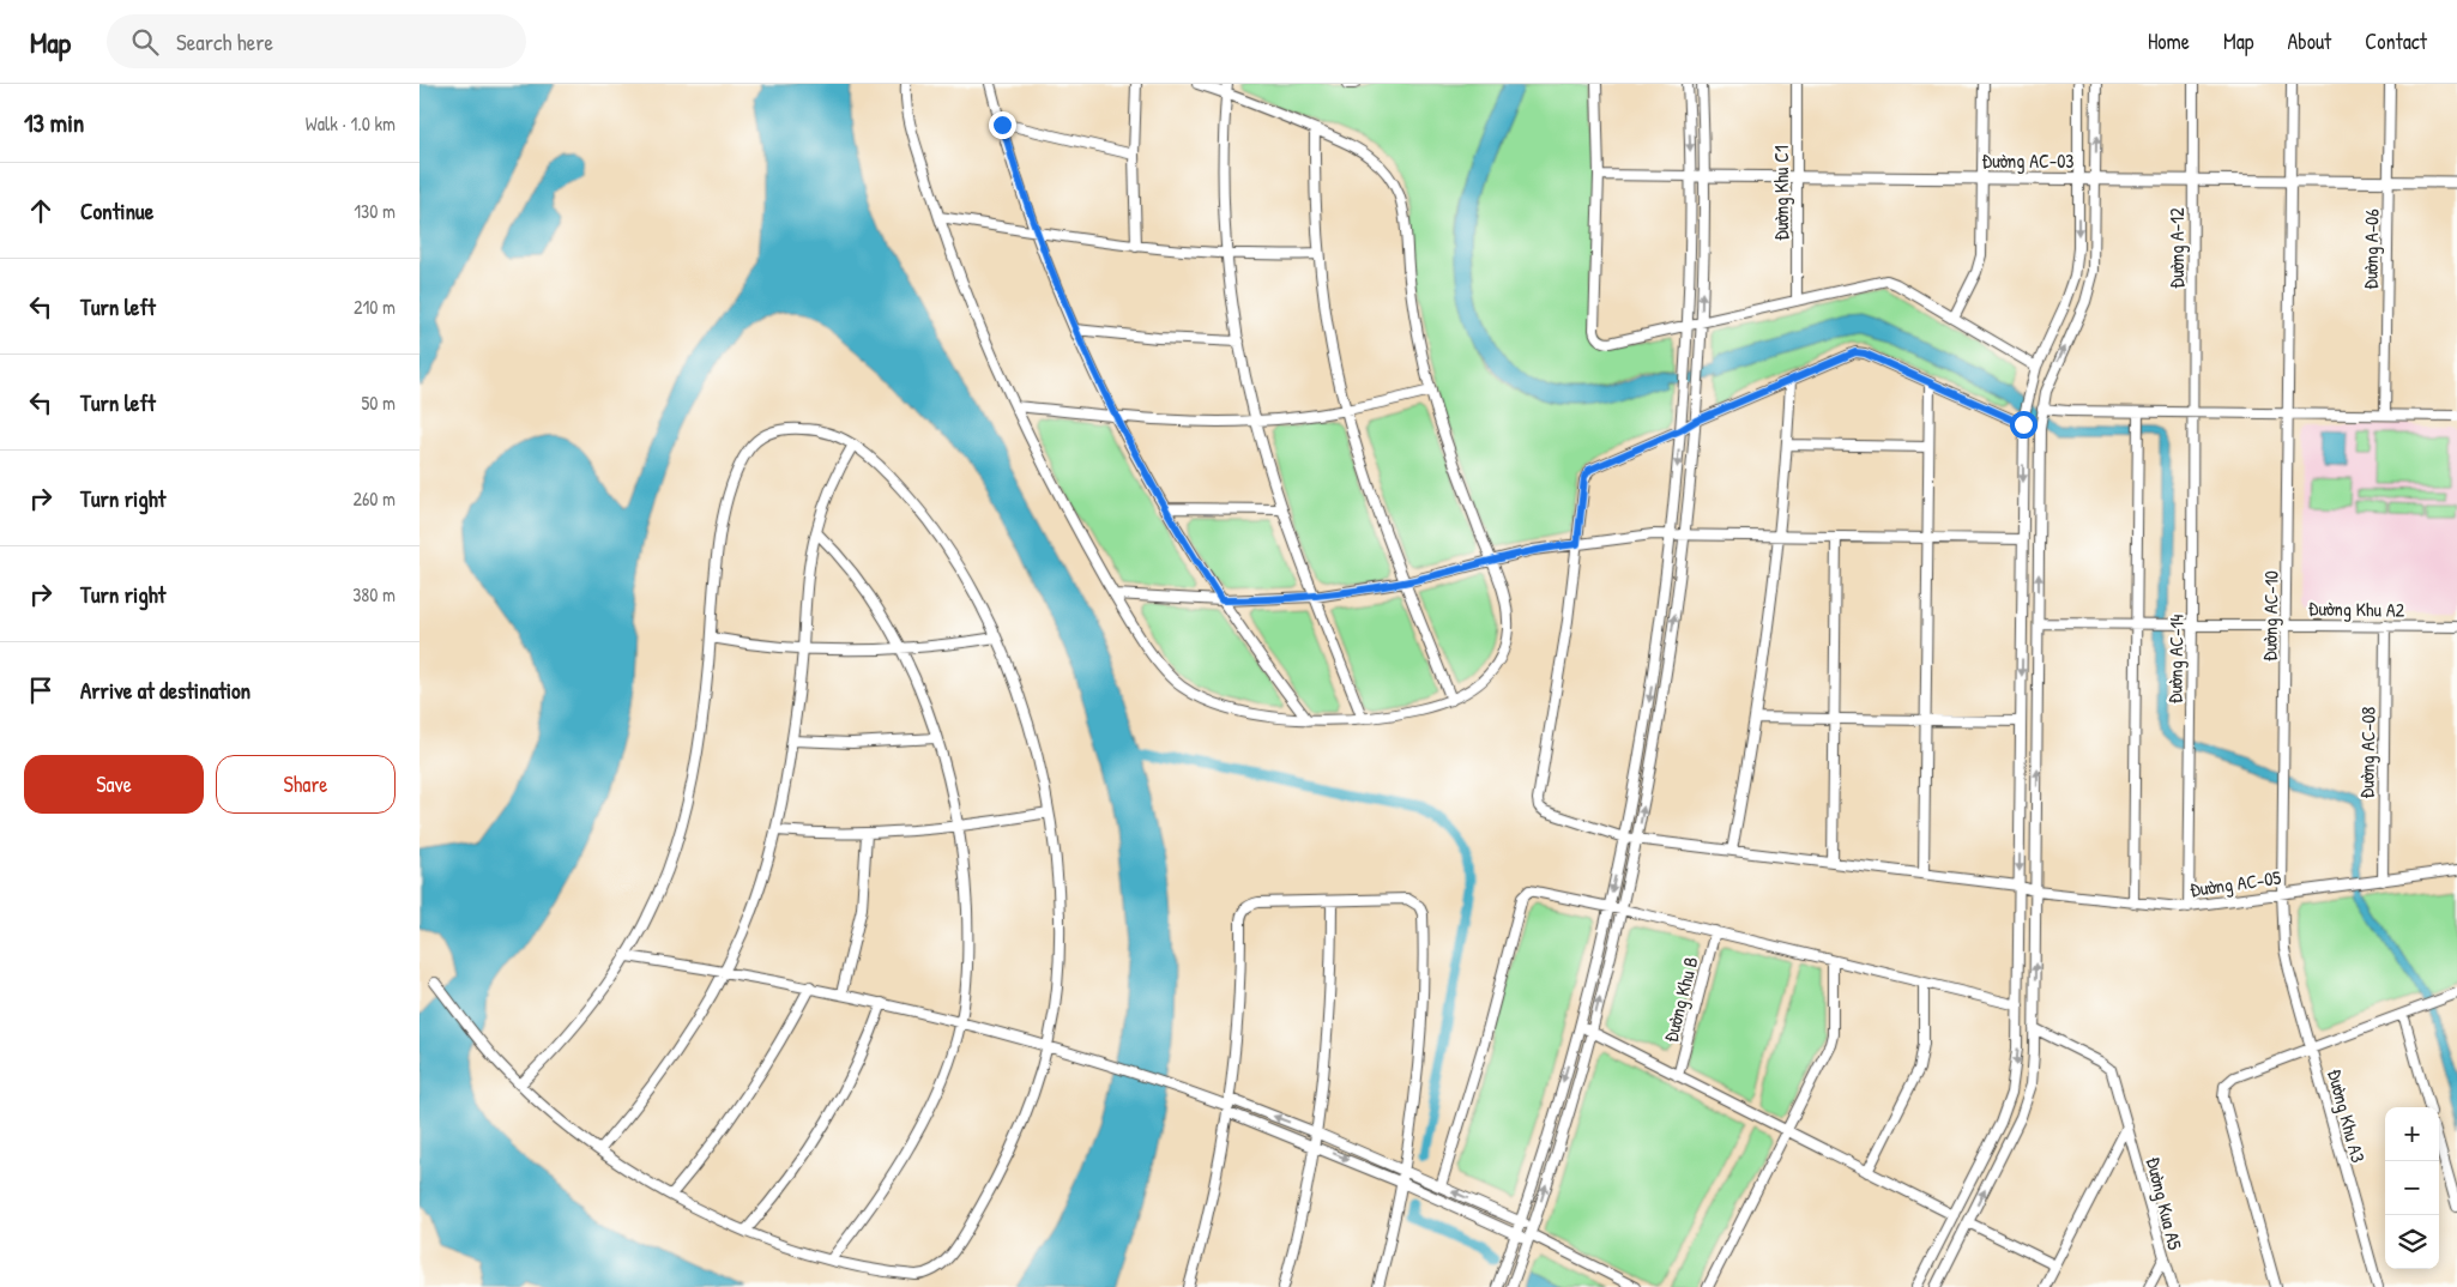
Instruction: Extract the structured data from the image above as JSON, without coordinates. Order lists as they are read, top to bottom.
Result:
{
  "streets": {
    "street": [
      "Đường AC-03",
      "Đường Khu C1",
      "Đường A-12",
      "Đường A-06",
      "Đường Khu A2",
      "Đường AC-10",
      "Đường AC-14",
      "Đường AC-08",
      "Đường AC-05",
      "Đường Khu B",
      "Đường Khu A3",
      "Đường Kua A5"
    ]
  },
  "crossings": [
    ["Đường AC-03", "Đường Khu C1"],
    ["Đường AC-03", "Đường A-12"],
    ["Đường AC-03", "Đường A-06"],
    ["Đường AC-03", "Đường AC-10"],
    ["Đường A-12", "Đường AC-14"],
    ["Đường Khu A2", "Đường AC-10"],
    ["Đường Khu A2", "Đường AC-14"],
    ["Đường Khu A2", "Đường AC-08"],
    ["Đường AC-10", "Đường AC-05"],
    ["Đường AC-10", "Đường Khu A3"],
    ["Đường AC-14", "Đường AC-05"],
    ["Đường AC-08", "Đường AC-05"]
  ],
  "page": {
    "header": "Map",
    "search": "Search here",
    "nav": [
      "Home",
      "Map",
      "About",
      "Contact"
    ],
    "heading": ["13 min", "Walk · 1.0 km"],
    "list": [
      ["Continue", "130 m"],
      ["Turn left", "210 m"],
      ["Turn left", "50 m"],
      ["Turn right", "260 m"],
      ["Turn right", "380 m"],
      "Arrive at destination"
    ],
    "buttons": ["Save", "Share"],
    "map_buttons": ["+", "−"]
  }
}
